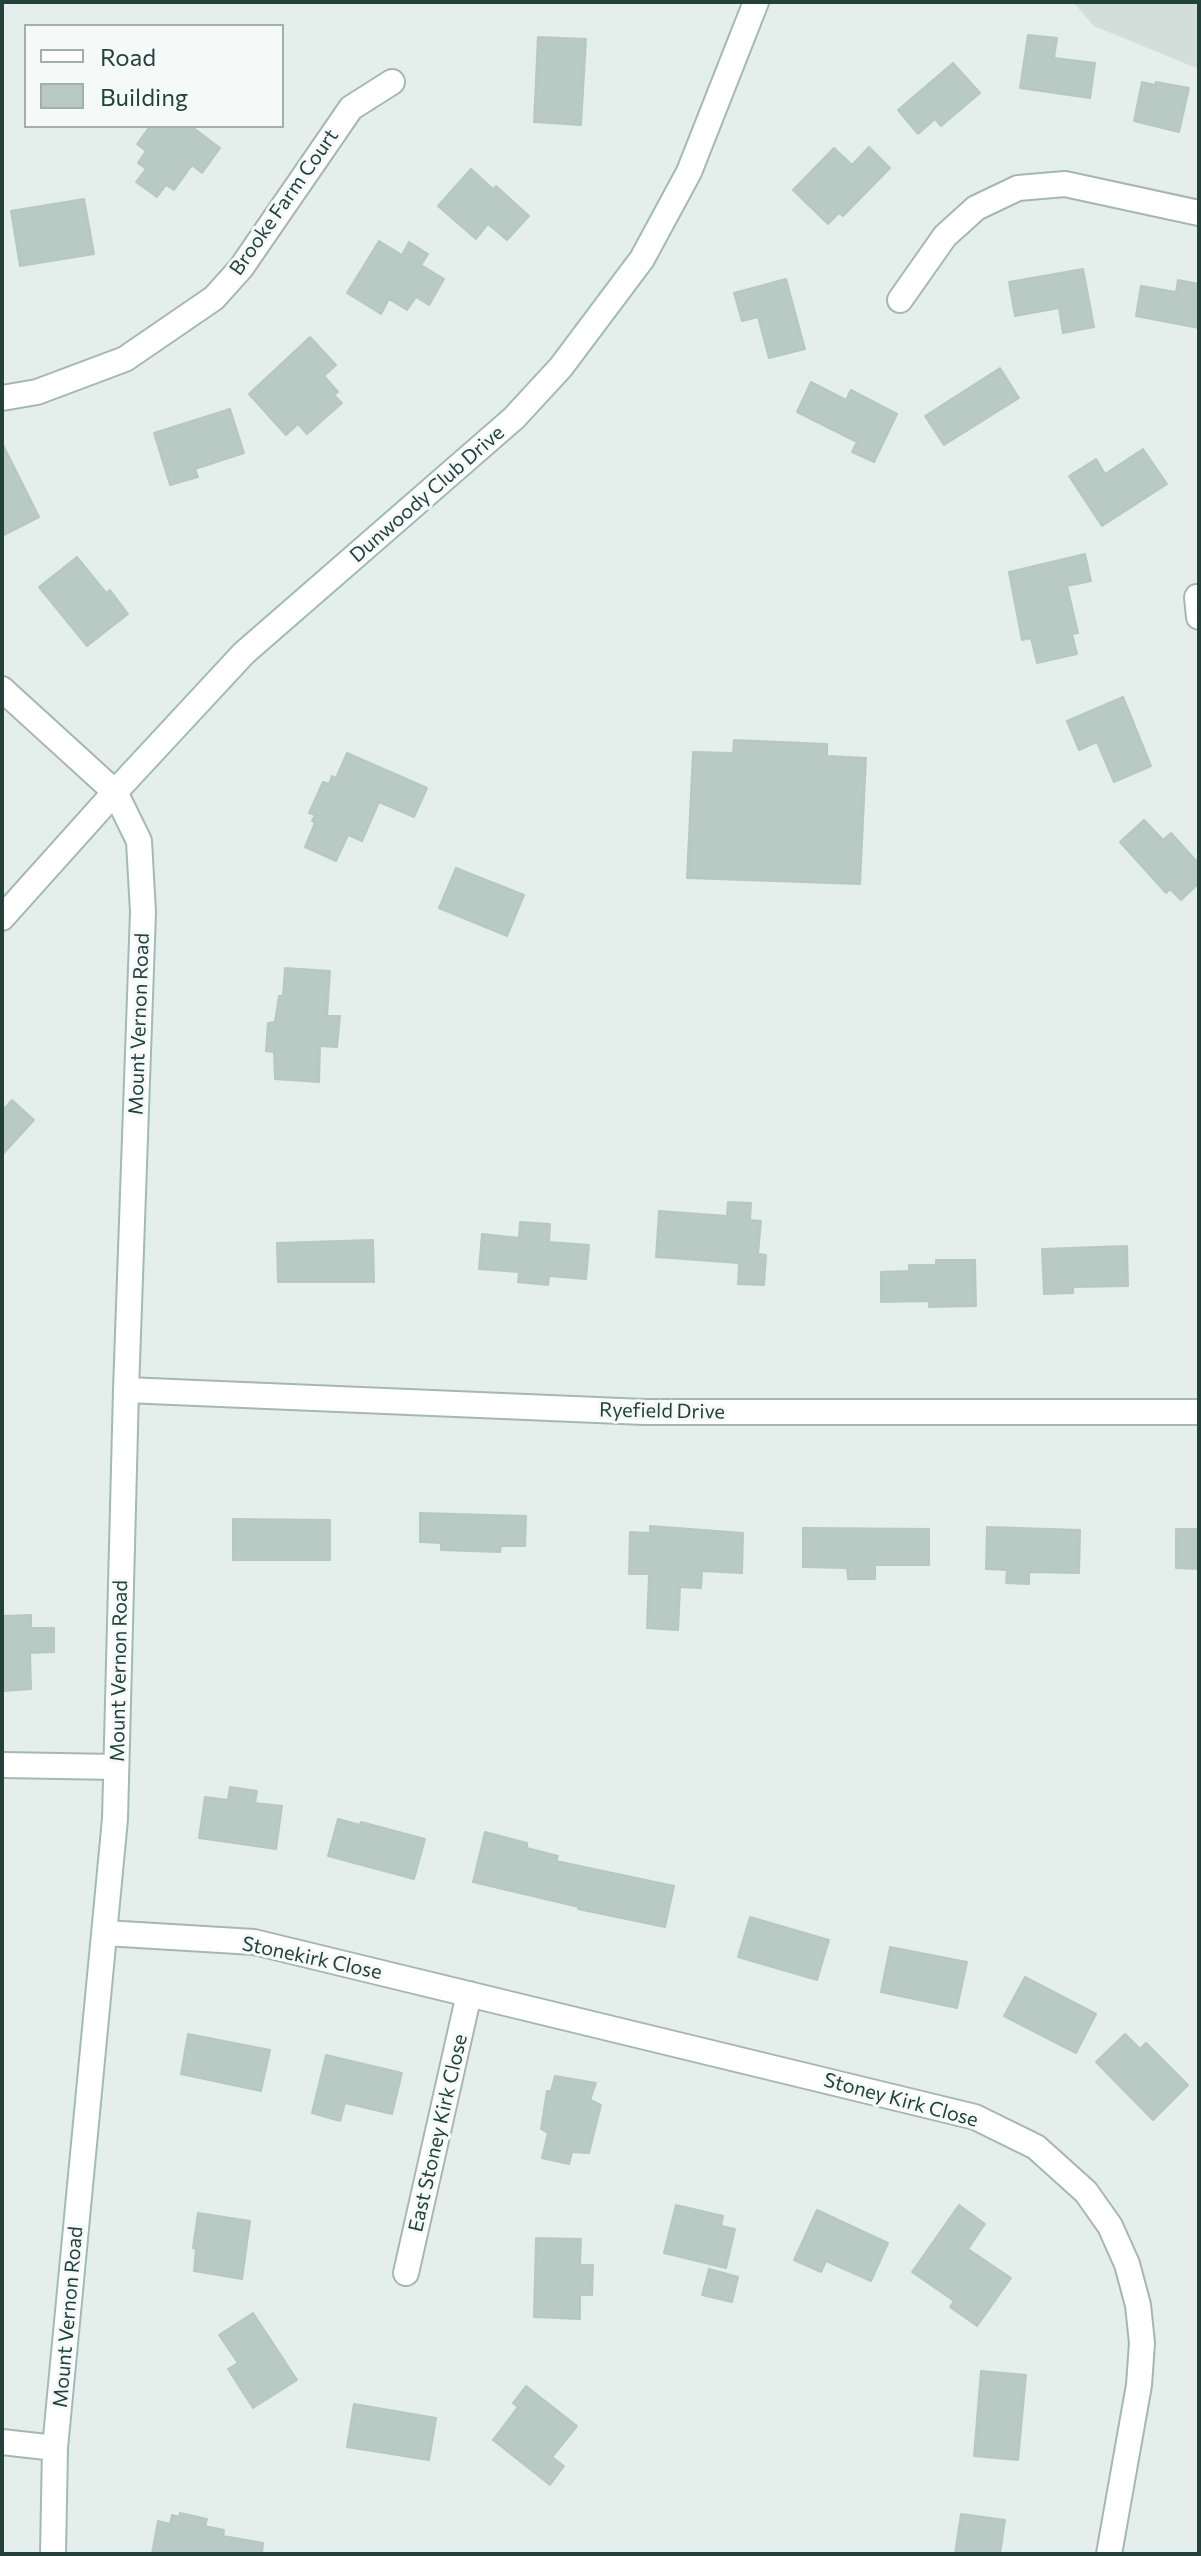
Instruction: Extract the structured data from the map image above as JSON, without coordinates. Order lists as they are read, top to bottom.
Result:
{
  "streets": {
    "street": [
      "Brooke Farm Court",
      "Dunwoody Club Drive",
      "Mount Vernon Road",
      "Ryefield Drive",
      "Stonekirk Close",
      "Stoney Kirk Close",
      "East Stoney Kirk Close"
    ]
  },
  "crossings": [
    ["Dunwoody Club Drive", "Mount Vernon Road"],
    ["Mount Vernon Road", "Ryefield Drive"],
    ["Mount Vernon Road", "Stonekirk Close"],
    ["Stonekirk Close", "Stoney Kirk Close"],
    ["Stonekirk Close", "East Stoney Kirk Close"],
    ["Stoney Kirk Close", "East Stoney Kirk Close"]
  ],
  "legend": ["Road", "Building"]
}
